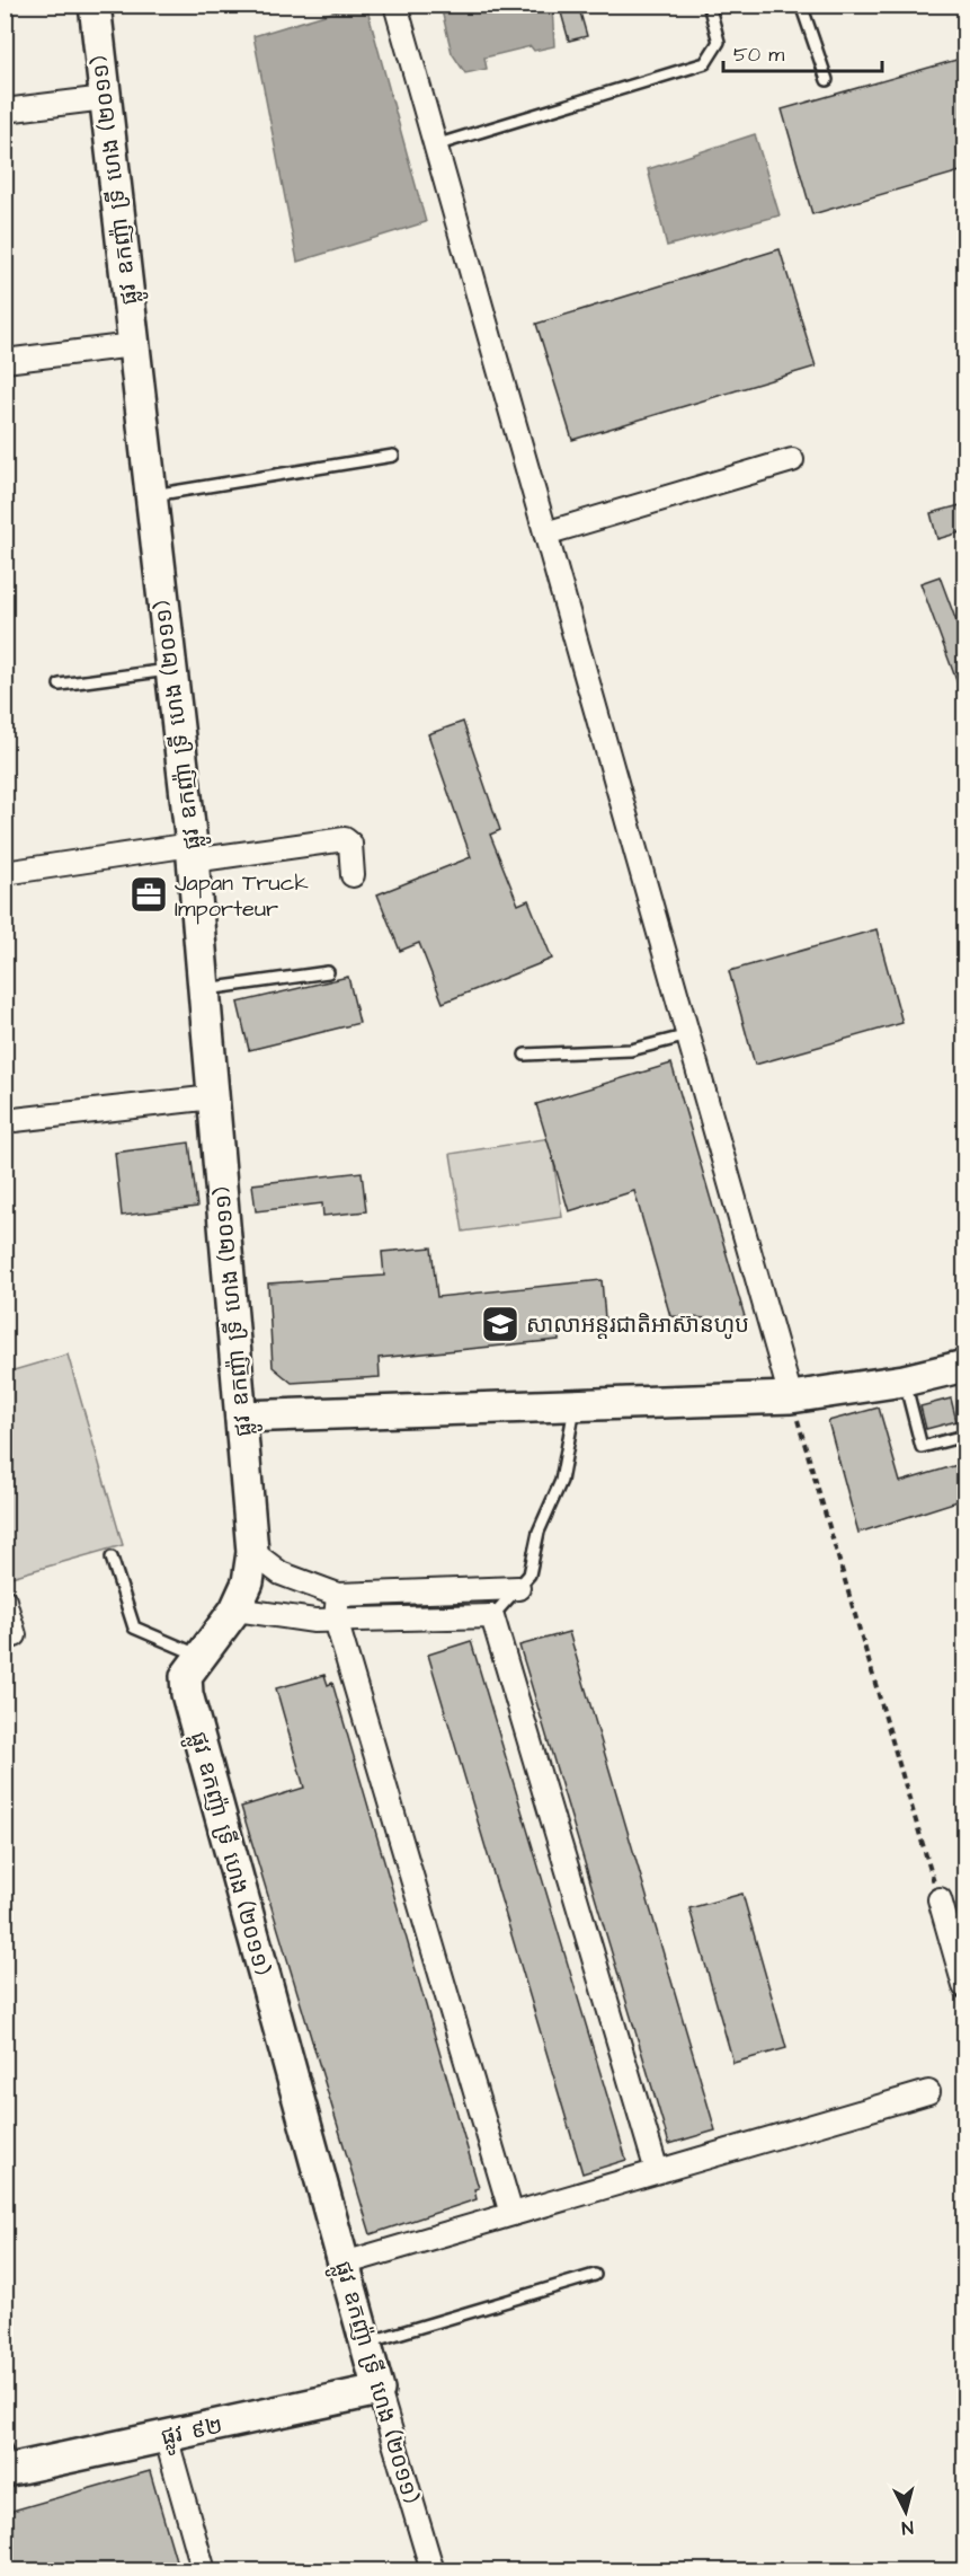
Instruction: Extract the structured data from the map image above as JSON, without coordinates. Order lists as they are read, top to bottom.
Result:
{
  "streets": {
    "main road": ["ផ្លូវ ឧកញ៉ា ទ្រី ហេង (២០១១)", "ផ្លូវ ៩២"]
  },
  "crossings": [
    ["ផ្លូវ ឧកញ៉ា ទ្រី ហេង (២០១១)", "ផ្លូវ ៩២"]
  ],
  "places": {
    "office": ["Japan Truck Importeur"],
    "school or university": ["សាលាអន្ដរជាតិអាស៊ានហូប"]
  },
  "scale_bar": "50 m",
  "north": "bottom"
}
